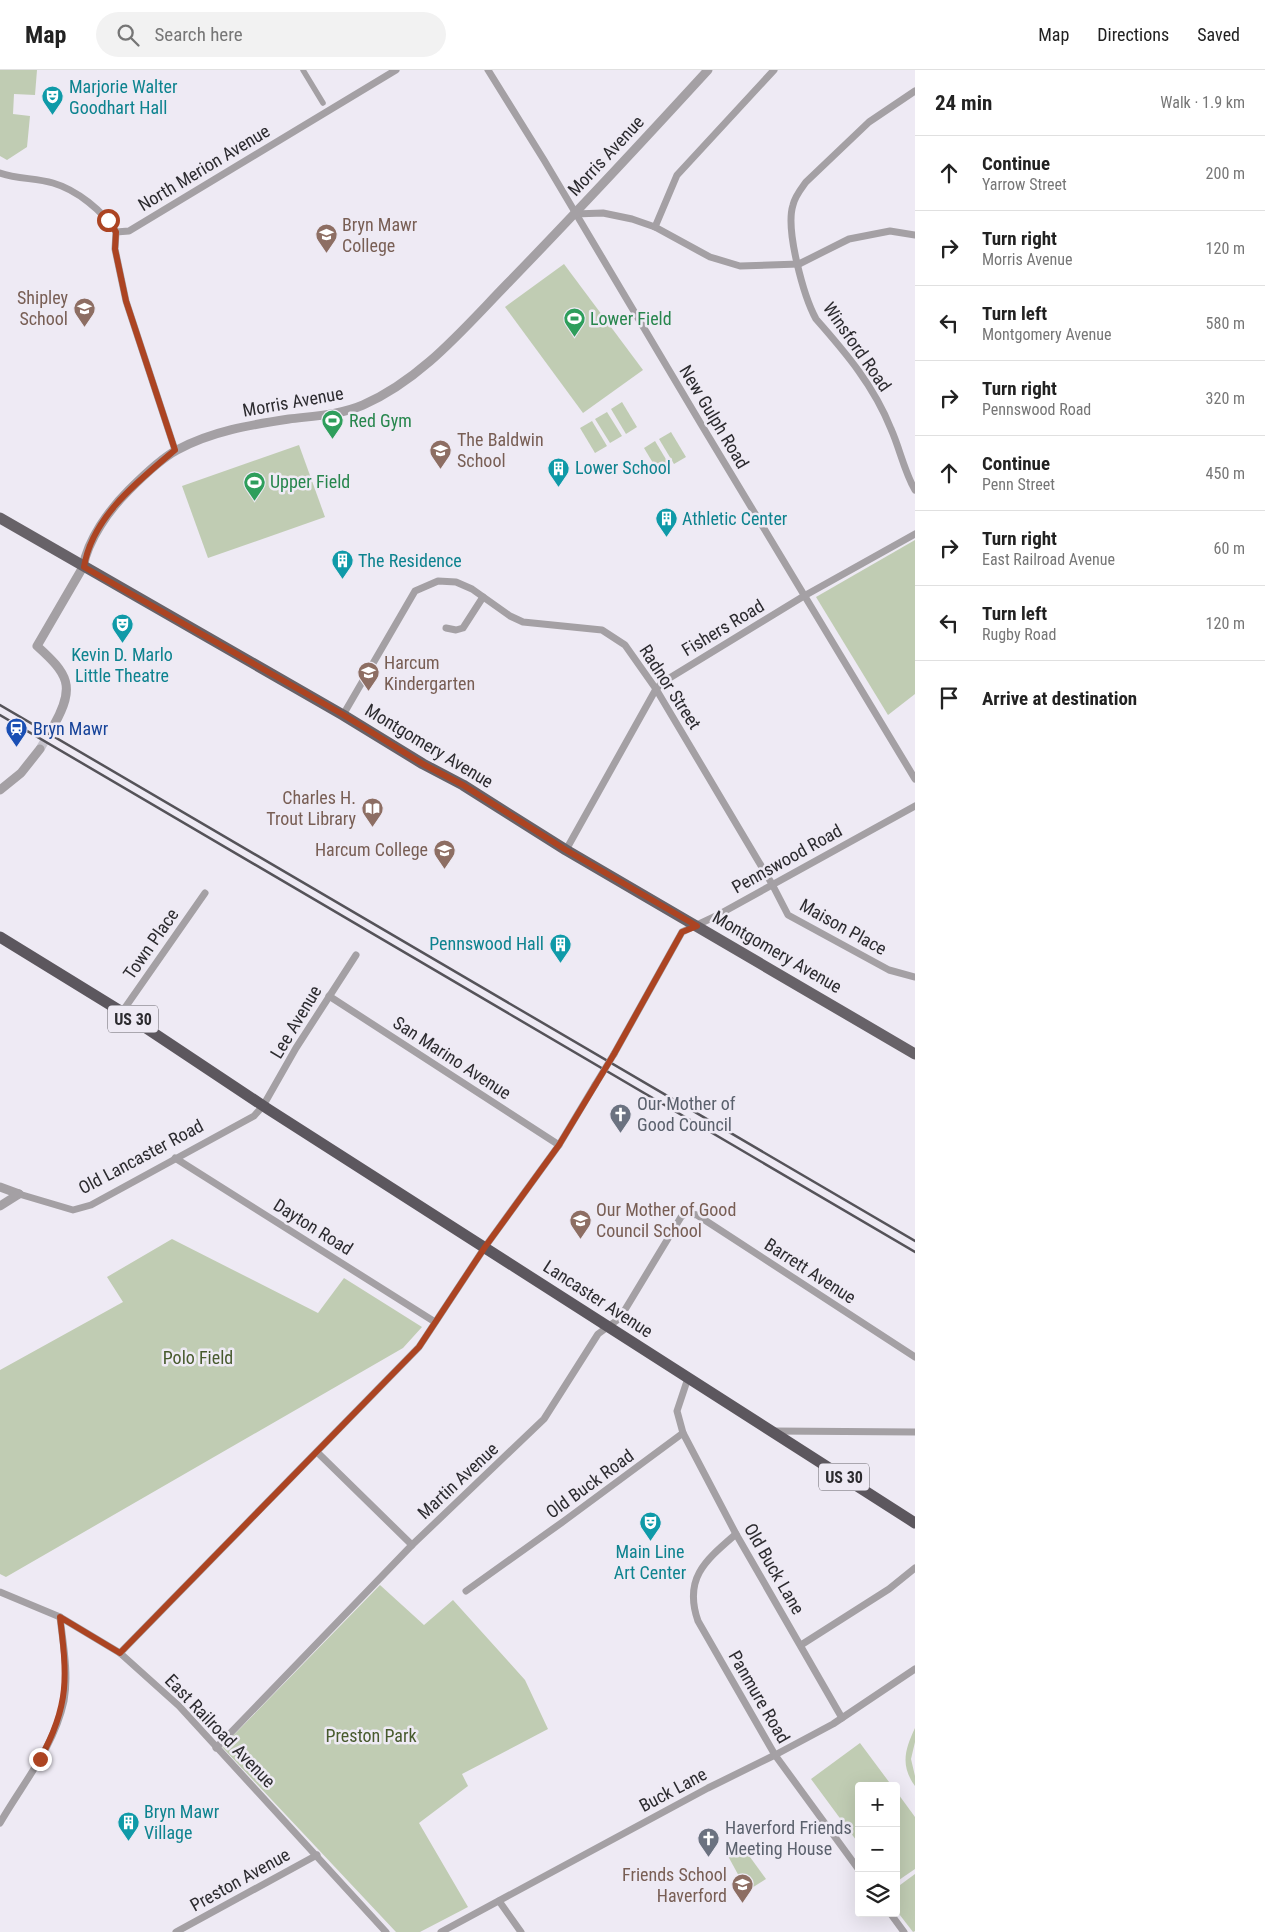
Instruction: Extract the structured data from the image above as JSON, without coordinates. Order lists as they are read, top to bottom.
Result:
{
  "streets": {
    "highway": ["US 30", "Lancaster Avenue"],
    "main road": ["Montgomery Avenue"],
    "street": [
      "Morris Avenue",
      "North Merion Avenue",
      "Winsford Road",
      "New Gulph Road",
      "Fishers Road",
      "Radnor Street",
      "Pennswood Road",
      "Maison Place",
      "Town Place",
      "Lee Avenue",
      "San Marino Avenue",
      "Old Lancaster Road",
      "Dayton Road",
      "Barrett Avenue",
      "Martin Avenue",
      "Old Buck Road",
      "Old Buck Lane",
      "Panmure Road",
      "East Railroad Avenue",
      "Buck Lane",
      "Preston Avenue"
    ]
  },
  "crossings": [
    ["Morris Avenue", "New Gulph Road"],
    ["Morris Avenue", "Montgomery Avenue"],
    ["New Gulph Road", "Fishers Road"],
    ["Fishers Road", "Radnor Street"],
    ["Fishers Road", "Montgomery Avenue"],
    ["Radnor Street", "Montgomery Avenue"],
    ["Radnor Street", "Pennswood Road"],
    ["Radnor Street", "Maison Place"],
    ["Montgomery Avenue", "Pennswood Road"],
    ["Pennswood Road", "Maison Place"],
    ["Pennswood Road", "San Marino Avenue"],
    ["Pennswood Road", "Dayton Road"],
    ["Pennswood Road", "Lancaster Avenue"],
    ["Pennswood Road", "East Railroad Avenue"],
    ["Town Place", "US 30"],
    ["US 30", "Lee Avenue"],
    ["US 30", "Old Lancaster Road"],
    ["US 30", "Lancaster Avenue"],
    ["Lee Avenue", "San Marino Avenue"],
    ["Lee Avenue", "Old Lancaster Road"],
    ["Lee Avenue", "Lancaster Avenue"],
    ["Old Lancaster Road", "Dayton Road"],
    ["Old Lancaster Road", "Lancaster Avenue"],
    ["Barrett Avenue", "Martin Avenue"],
    ["Lancaster Avenue", "Martin Avenue"],
    ["Martin Avenue", "East Railroad Avenue"],
    ["Old Buck Road", "Old Buck Lane"],
    ["Old Buck Lane", "Panmure Road"],
    ["Old Buck Lane", "Buck Lane"],
    ["Panmure Road", "Buck Lane"],
    ["East Railroad Avenue", "Preston Avenue"]
  ],
  "parks": ["Polo Field", "Preston Park"],
  "places": {
    "theatre": ["Marjorie Walter Goodhart Hall", "Kevin D. Marlo Little Theatre", "Main Line Art Center"],
    "school or university": [
      "Bryn Mawr College",
      "Shipley School",
      "The Baldwin School",
      "Harcum Kindergarten",
      "Harcum College",
      "Our Mother of Good Council School",
      "Friends School Haverford"
    ],
    "sports": ["Lower Field", "Red Gym", "Upper Field"],
    "building": [
      "Lower School",
      "Athletic Center",
      "The Residence",
      "Pennswood Hall",
      "Bryn Mawr Village"
    ],
    "station": ["Bryn Mawr"],
    "library": ["Charles H. Trout Library"],
    "church": ["Our Mother of Good Council", "Haverford Friends Meeting House"]
  },
  "page": {
    "header": "Map",
    "search": "Search here",
    "nav": ["Map", "Directions", "Saved"],
    "heading": ["24 min", "Walk · 1.9 km"],
    "list": [
      ["Continue", "Yarrow Street", "200 m"],
      ["Turn right", "Morris Avenue", "120 m"],
      ["Turn left", "Montgomery Avenue", "580 m"],
      ["Turn right", "Pennswood Road", "320 m"],
      ["Continue", "Penn Street", "450 m"],
      ["Turn right", "East Railroad Avenue", "60 m"],
      ["Turn left", "Rugby Road", "120 m"],
      "Arrive at destination"
    ],
    "map_buttons": ["+", "−"]
  }
}
